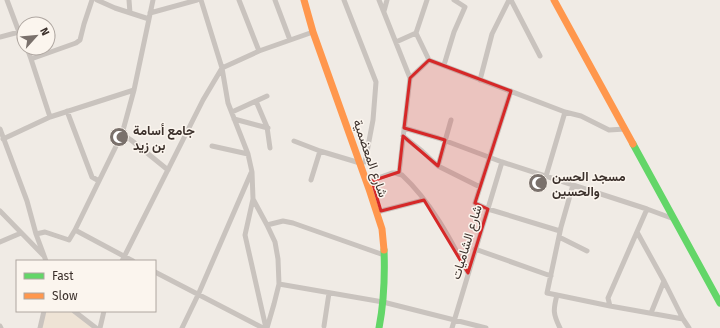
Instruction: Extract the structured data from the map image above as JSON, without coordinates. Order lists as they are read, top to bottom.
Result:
{
  "streets": {
    "main road": ["شارع المعضمية"],
    "street": ["شارع الشاميات"]
  },
  "places": {
    "mosque": ["جامع أسامة بن زيد", "مسجد الحسن والحسين"]
  },
  "legend": ["Fast", "Slow"],
  "north": "top right"
}
